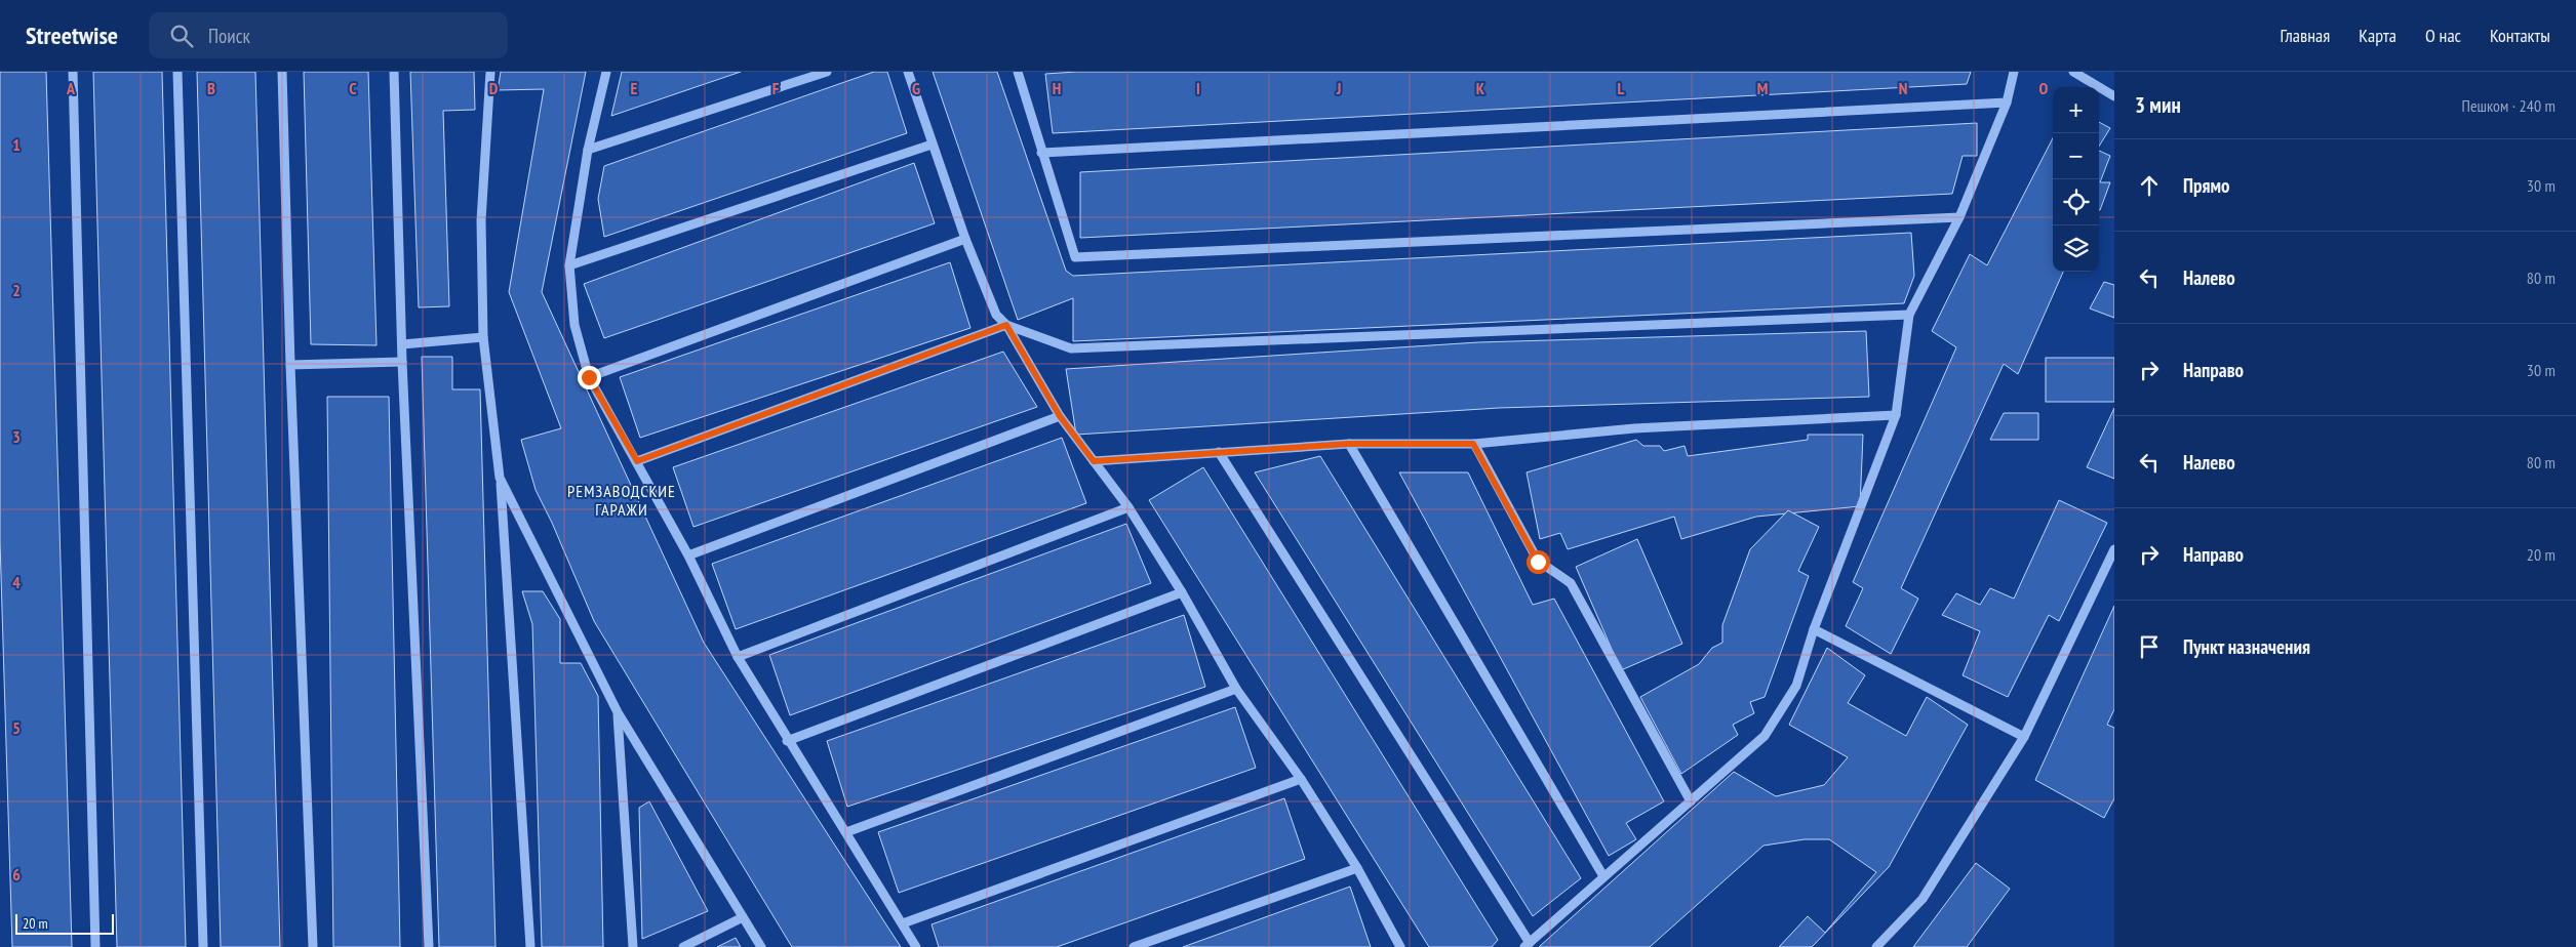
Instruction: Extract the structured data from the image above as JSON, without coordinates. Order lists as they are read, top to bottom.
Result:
{
  "districts": ["РЕМЗАВОДСКИЕ ГАРАЖИ"],
  "scale_bar": "20 m",
  "page": {
    "header": "Streetwise",
    "search": "Поиск",
    "nav": [
      "Главная",
      "Карта",
      "О нас",
      "Контакты"
    ],
    "heading": ["3 мин", "Пешком · 240 m"],
    "map_buttons": ["+", "−"],
    "list": [
      ["Прямо", "30 m"],
      ["Налево", "80 m"],
      ["Направо", "30 m"],
      ["Налево", "80 m"],
      ["Направо", "20 m"],
      "Пункт назначения"
    ],
    "scale": "20 m"
  },
  "grid": {
    "columns": [
      "A",
      "B",
      "C",
      "D",
      "E",
      "F",
      "G",
      "H",
      "I",
      "J",
      "K",
      "L",
      "M",
      "N",
      "O"
    ],
    "rows": [
      "1",
      "2",
      "3",
      "4",
      "5",
      "6"
    ]
  }
}
